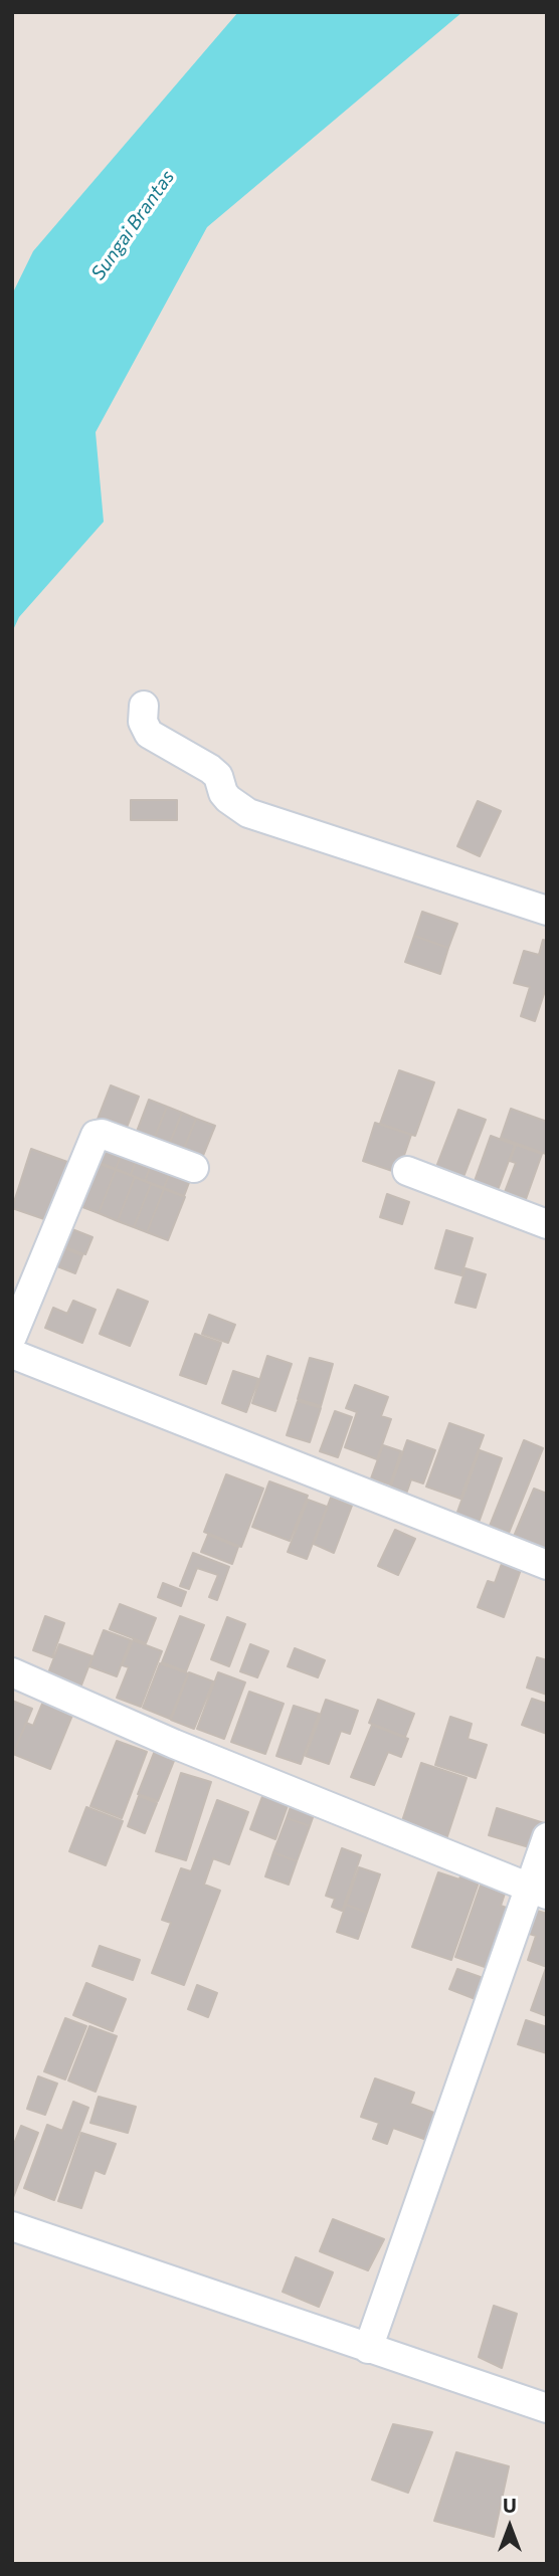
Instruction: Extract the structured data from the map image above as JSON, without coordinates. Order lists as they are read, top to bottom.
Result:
{
  "water": ["Sungai Brantas"],
  "north": "top"
}
